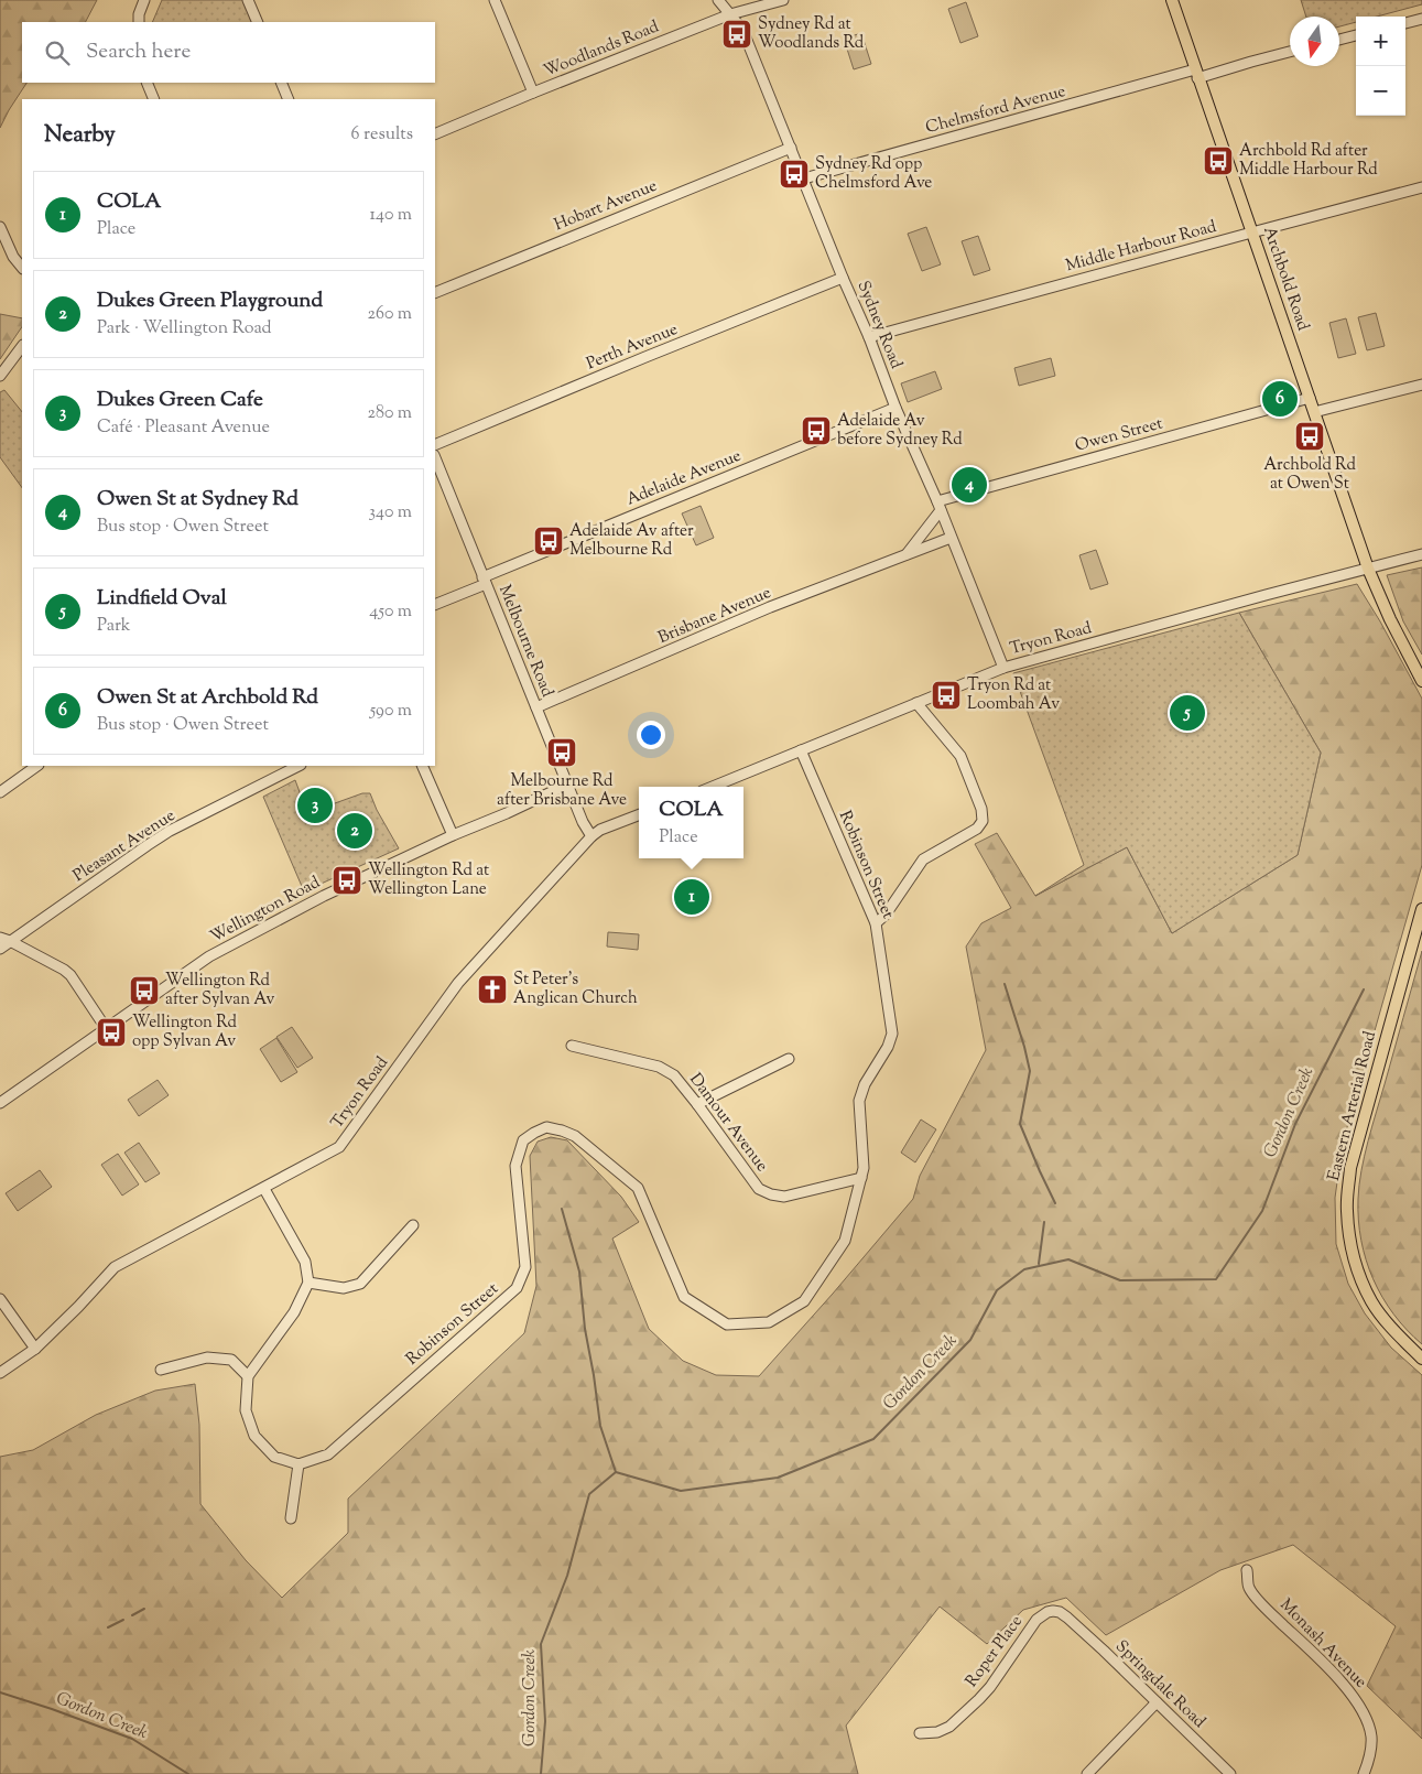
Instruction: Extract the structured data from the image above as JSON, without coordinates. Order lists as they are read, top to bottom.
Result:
{
  "streets": {
    "main road": ["Archbold Road", "Eastern Arterial Road"],
    "street": [
      "Woodlands Road",
      "Chelmsford Avenue",
      "Hobart Avenue",
      "Middle Harbour Road",
      "Sydney Road",
      "Perth Avenue",
      "Owen Street",
      "Adelaide Avenue",
      "Brisbane Avenue",
      "Tryon Road",
      "Melbourne Road",
      "Pleasant Avenue",
      "Robinson Street",
      "Wellington Road",
      "Damour Avenue",
      "Monash Avenue",
      "Roper Place",
      "Springdale Road"
    ]
  },
  "crossings": [
    ["Woodlands Road", "Sydney Road"],
    ["Chelmsford Avenue", "Archbold Road"],
    ["Chelmsford Avenue", "Sydney Road"],
    ["Hobart Avenue", "Sydney Road"],
    ["Middle Harbour Road", "Archbold Road"],
    ["Middle Harbour Road", "Sydney Road"],
    ["Archbold Road", "Owen Street"],
    ["Archbold Road", "Tryon Road"],
    ["Sydney Road", "Perth Avenue"],
    ["Sydney Road", "Owen Street"],
    ["Sydney Road", "Adelaide Avenue"],
    ["Sydney Road", "Brisbane Avenue"],
    ["Sydney Road", "Tryon Road"],
    ["Adelaide Avenue", "Melbourne Road"],
    ["Brisbane Avenue", "Melbourne Road"],
    ["Tryon Road", "Melbourne Road"],
    ["Tryon Road", "Robinson Street"],
    ["Melbourne Road", "Wellington Road"],
    ["Robinson Street", "Damour Avenue"],
    ["Roper Place", "Springdale Road"]
  ],
  "water": ["Gordon Creek"],
  "places": {
    "bus stop": [
      "Sydney Rd at Woodlands Rd",
      "Archbold Rd after Middle Harbour Rd",
      "Sydney Rd opp Chelmsford Ave",
      "Adelaide Av before Sydney Rd",
      "Archbold Rd at Owen St",
      "Adelaide Av after Melbourne Rd",
      "Tryon Rd at Loombah Av",
      "Melbourne Rd after Brisbane Ave",
      "Wellington Rd at Wellington Lane",
      "Wellington Rd after Sylvan Av",
      "Wellington Rd opp Sylvan Av"
    ],
    "church": ["St Peter's Anglican Church"]
  },
  "north": "bottom",
  "page": {
    "map_buttons": ["+", "−"],
    "search": "Search here",
    "heading": ["Nearby", "6 results"],
    "list": [
      {
        "mark": "1",
        "name": "COLA",
        "note": "Place",
        "value": "140 m"
      },
      {
        "mark": "2",
        "name": "Dukes Green Playground",
        "note": "Park · Wellington Road",
        "value": "260 m"
      },
      {
        "mark": "3",
        "name": "Dukes Green Cafe",
        "note": "Café · Pleasant Avenue",
        "value": "280 m"
      },
      {
        "mark": "4",
        "name": "Owen St at Sydney Rd",
        "note": "Bus stop · Owen Street",
        "value": "340 m"
      },
      {
        "mark": "5",
        "name": "Lindfield Oval",
        "note": "Park",
        "value": "450 m"
      },
      {
        "mark": "6",
        "name": "Owen St at Archbold Rd",
        "note": "Bus stop · Owen Street",
        "value": "590 m"
      }
    ],
    "pins": [
      "6",
      "4",
      "5",
      "3",
      "2",
      "1"
    ],
    "popup": ["COLA", "Place"]
  }
}
